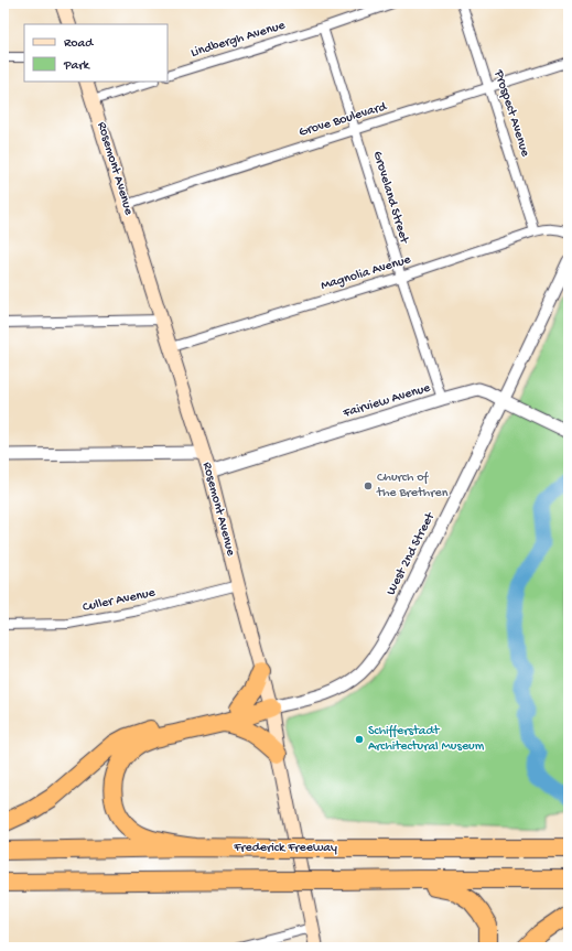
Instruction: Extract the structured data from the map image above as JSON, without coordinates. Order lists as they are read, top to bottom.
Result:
{
  "streets": {
    "highway": ["Frederick Freeway"],
    "main road": ["Rosemont Avenue"],
    "street": [
      "Lindbergh Avenue",
      "Prospect Avenue",
      "Grove Boulevard",
      "Groveland Street",
      "Magnolia Avenue",
      "Fairview Avenue",
      "West 2nd Street",
      "Culler Avenue"
    ]
  },
  "crossings": [
    ["Lindbergh Avenue", "Groveland Street"],
    ["Prospect Avenue", "Grove Boulevard"],
    ["Prospect Avenue", "Magnolia Avenue"],
    ["Grove Boulevard", "Rosemont Avenue"],
    ["Grove Boulevard", "Groveland Street"],
    ["Rosemont Avenue", "Magnolia Avenue"],
    ["Rosemont Avenue", "Fairview Avenue"],
    ["Rosemont Avenue", "West 2nd Street"],
    ["Rosemont Avenue", "Culler Avenue"],
    ["Groveland Street", "Magnolia Avenue"],
    ["Groveland Street", "Fairview Avenue"],
    ["Fairview Avenue", "West 2nd Street"]
  ],
  "places": ["Church of the Brethren", "Schifferstadt Architectural Museum"],
  "legend": ["Road", "Park"]
}
